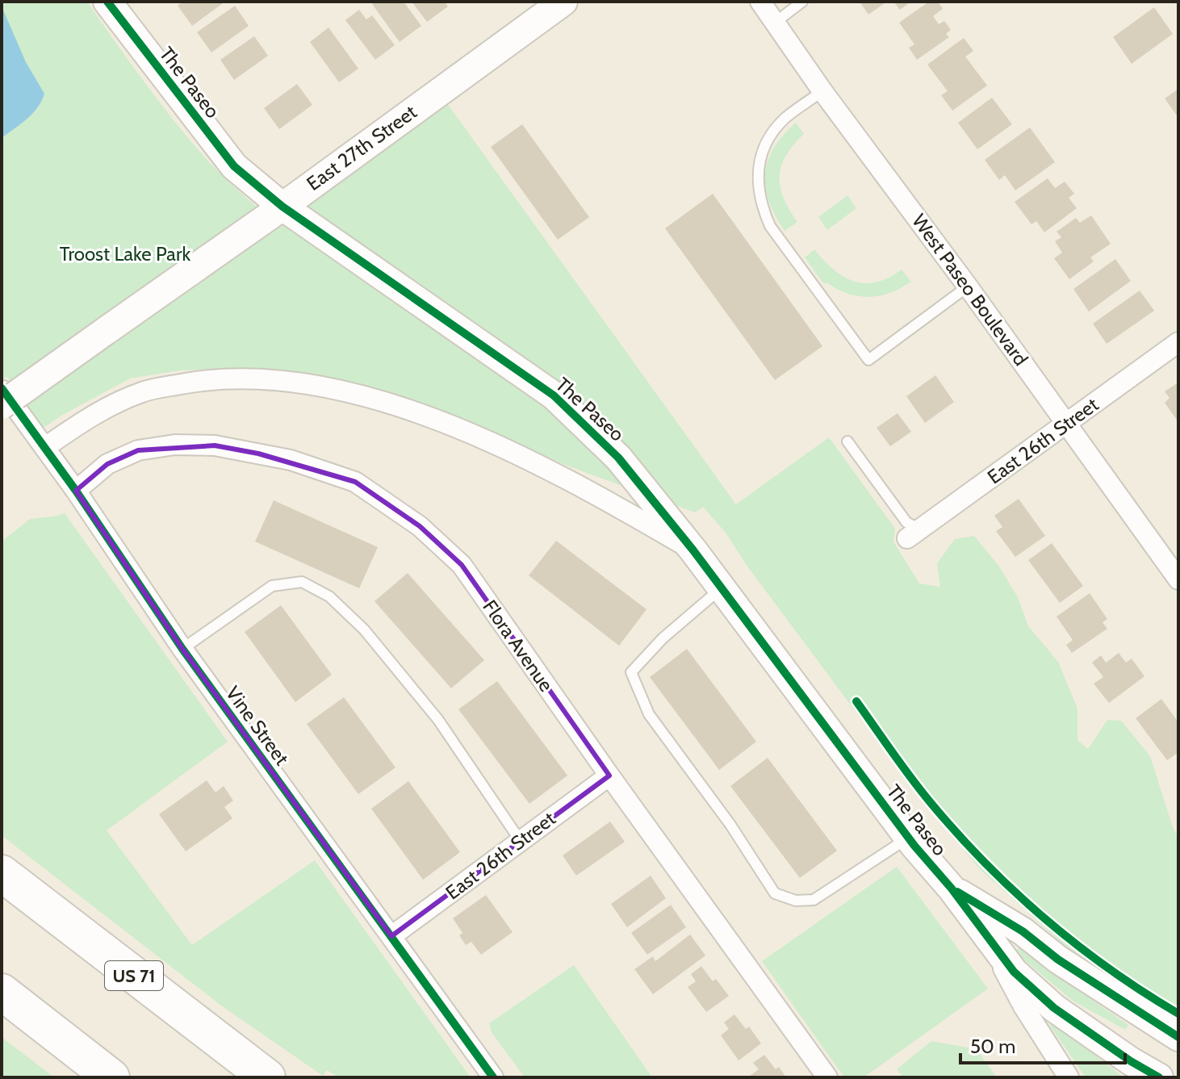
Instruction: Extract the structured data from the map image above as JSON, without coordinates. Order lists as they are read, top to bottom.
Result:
{
  "streets": {
    "highway": ["US 71"],
    "main road": ["The Paseo", "East 27th Street"],
    "street": [
      "West Paseo Boulevard",
      "East 26th Street",
      "Flora Avenue",
      "Vine Street"
    ]
  },
  "crossings": [
    ["The Paseo", "East 27th Street"],
    ["West Paseo Boulevard", "East 26th Street"],
    ["East 26th Street", "Flora Avenue"],
    ["East 26th Street", "Vine Street"],
    ["Flora Avenue", "Vine Street"]
  ],
  "parks": ["Troost Lake Park"],
  "scale_bar": "50 m"
}
